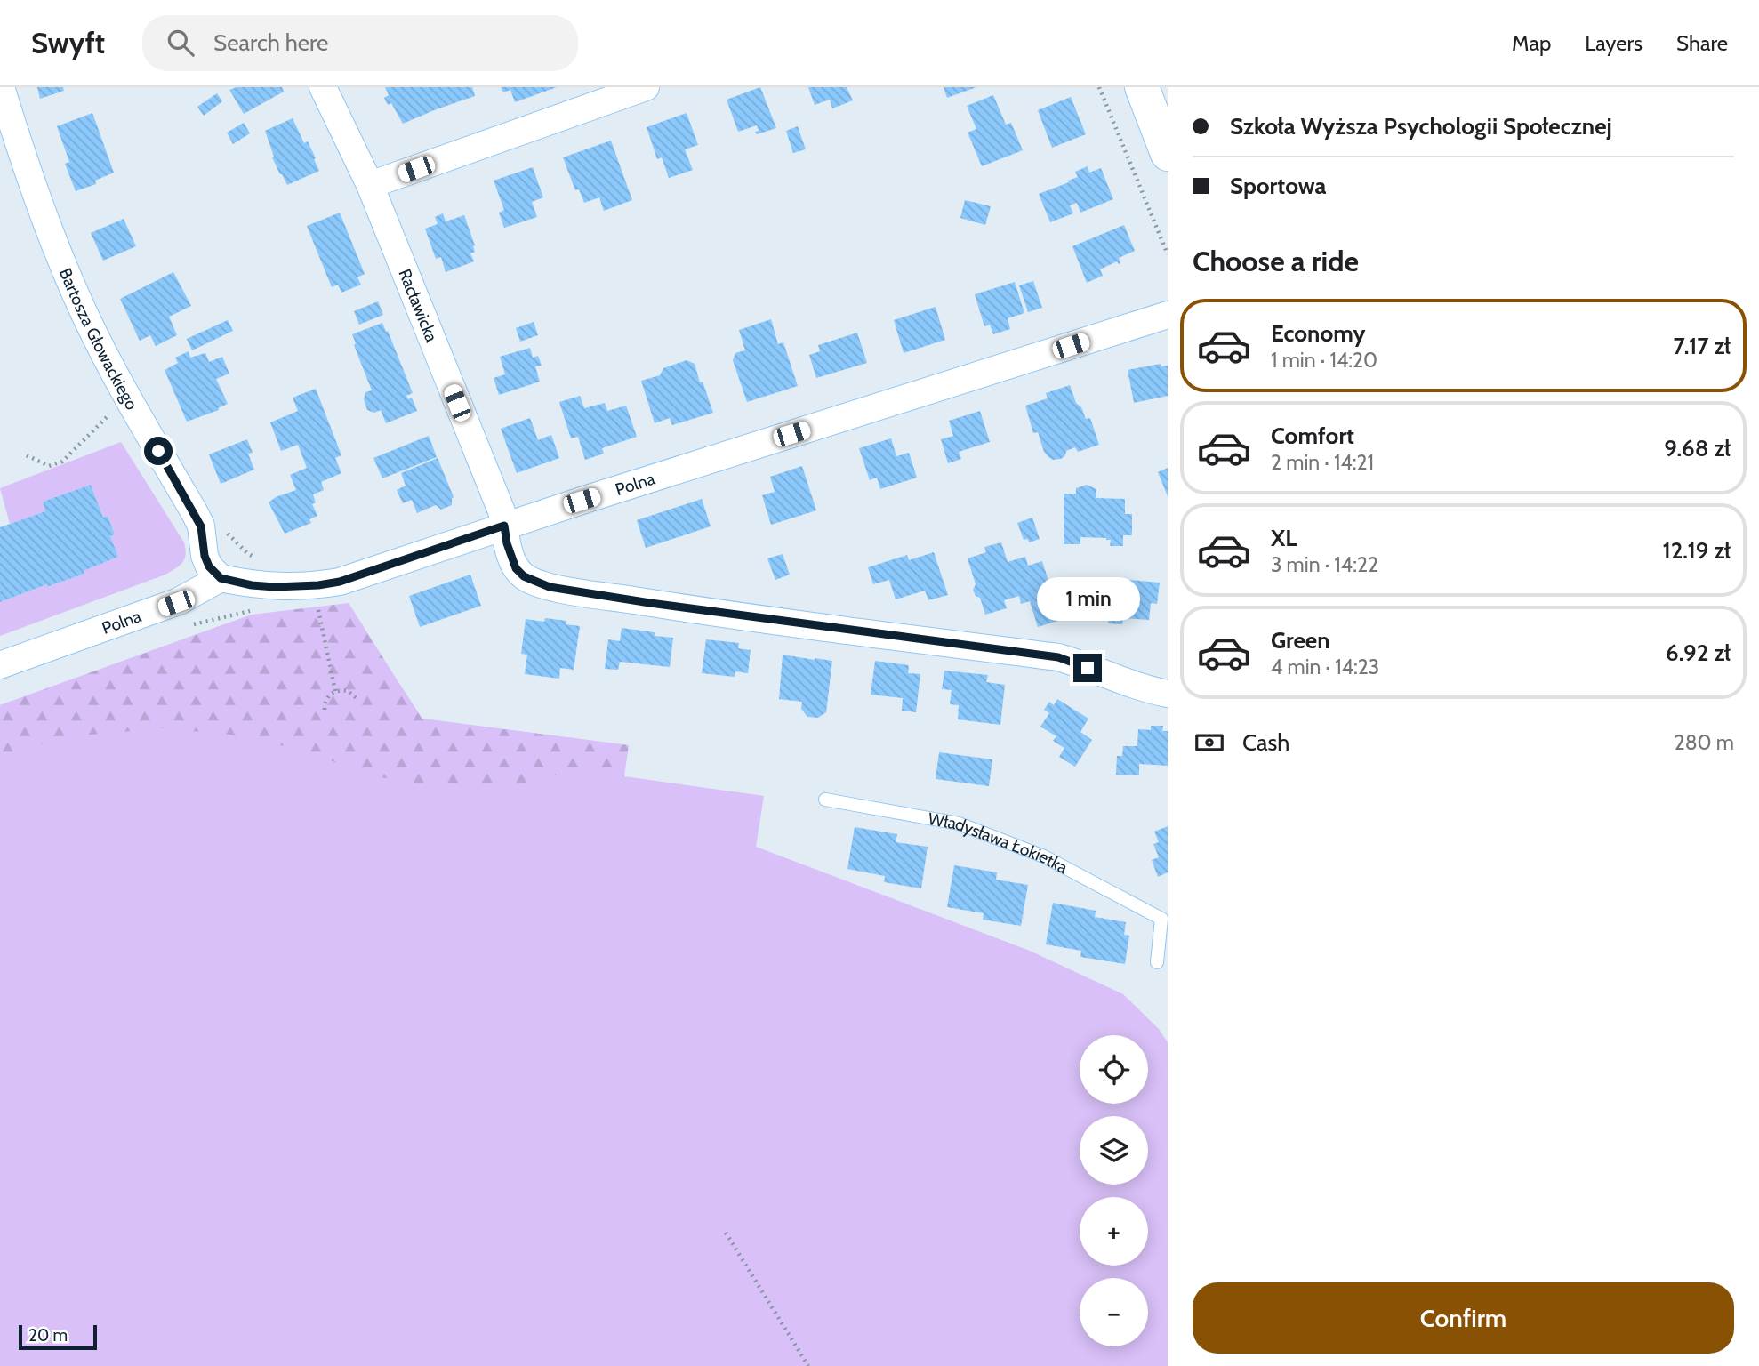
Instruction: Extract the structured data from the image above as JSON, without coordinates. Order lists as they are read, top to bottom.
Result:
{
  "streets": {
    "street": ["Racławicka", "Bartosza Głowackiego", "Polna"],
    "lane": ["Władysława Łokietka"]
  },
  "crossings": [
    ["Racławicka", "Polna"],
    ["Bartosza Głowackiego", "Polna"]
  ],
  "scale_bar": "20 m",
  "page": {
    "header": "Swyft",
    "search": "Search here",
    "nav": ["Map", "Layers", "Share"],
    "banner": ["Szkoła Wyższa Psychologii Społecznej", "Sportowa"],
    "heading": "Choose a ride",
    "list": [
      {
        "name": "Economy",
        "note": "1 min · 14:20",
        "value": "7.17 zł"
      },
      {
        "name": "Comfort",
        "note": "2 min · 14:21",
        "value": "9.68 zł"
      },
      {
        "name": "XL",
        "note": "3 min · 14:22",
        "value": "12.19 zł"
      },
      {
        "name": "Green",
        "note": "4 min · 14:23",
        "value": "6.92 zł"
      }
    ],
    "bubble": "1 min",
    "pay": ["Cash", "280 m"],
    "map_buttons": ["+", "−"],
    "buttons": "Confirm",
    "scale": "20 m"
  }
}
